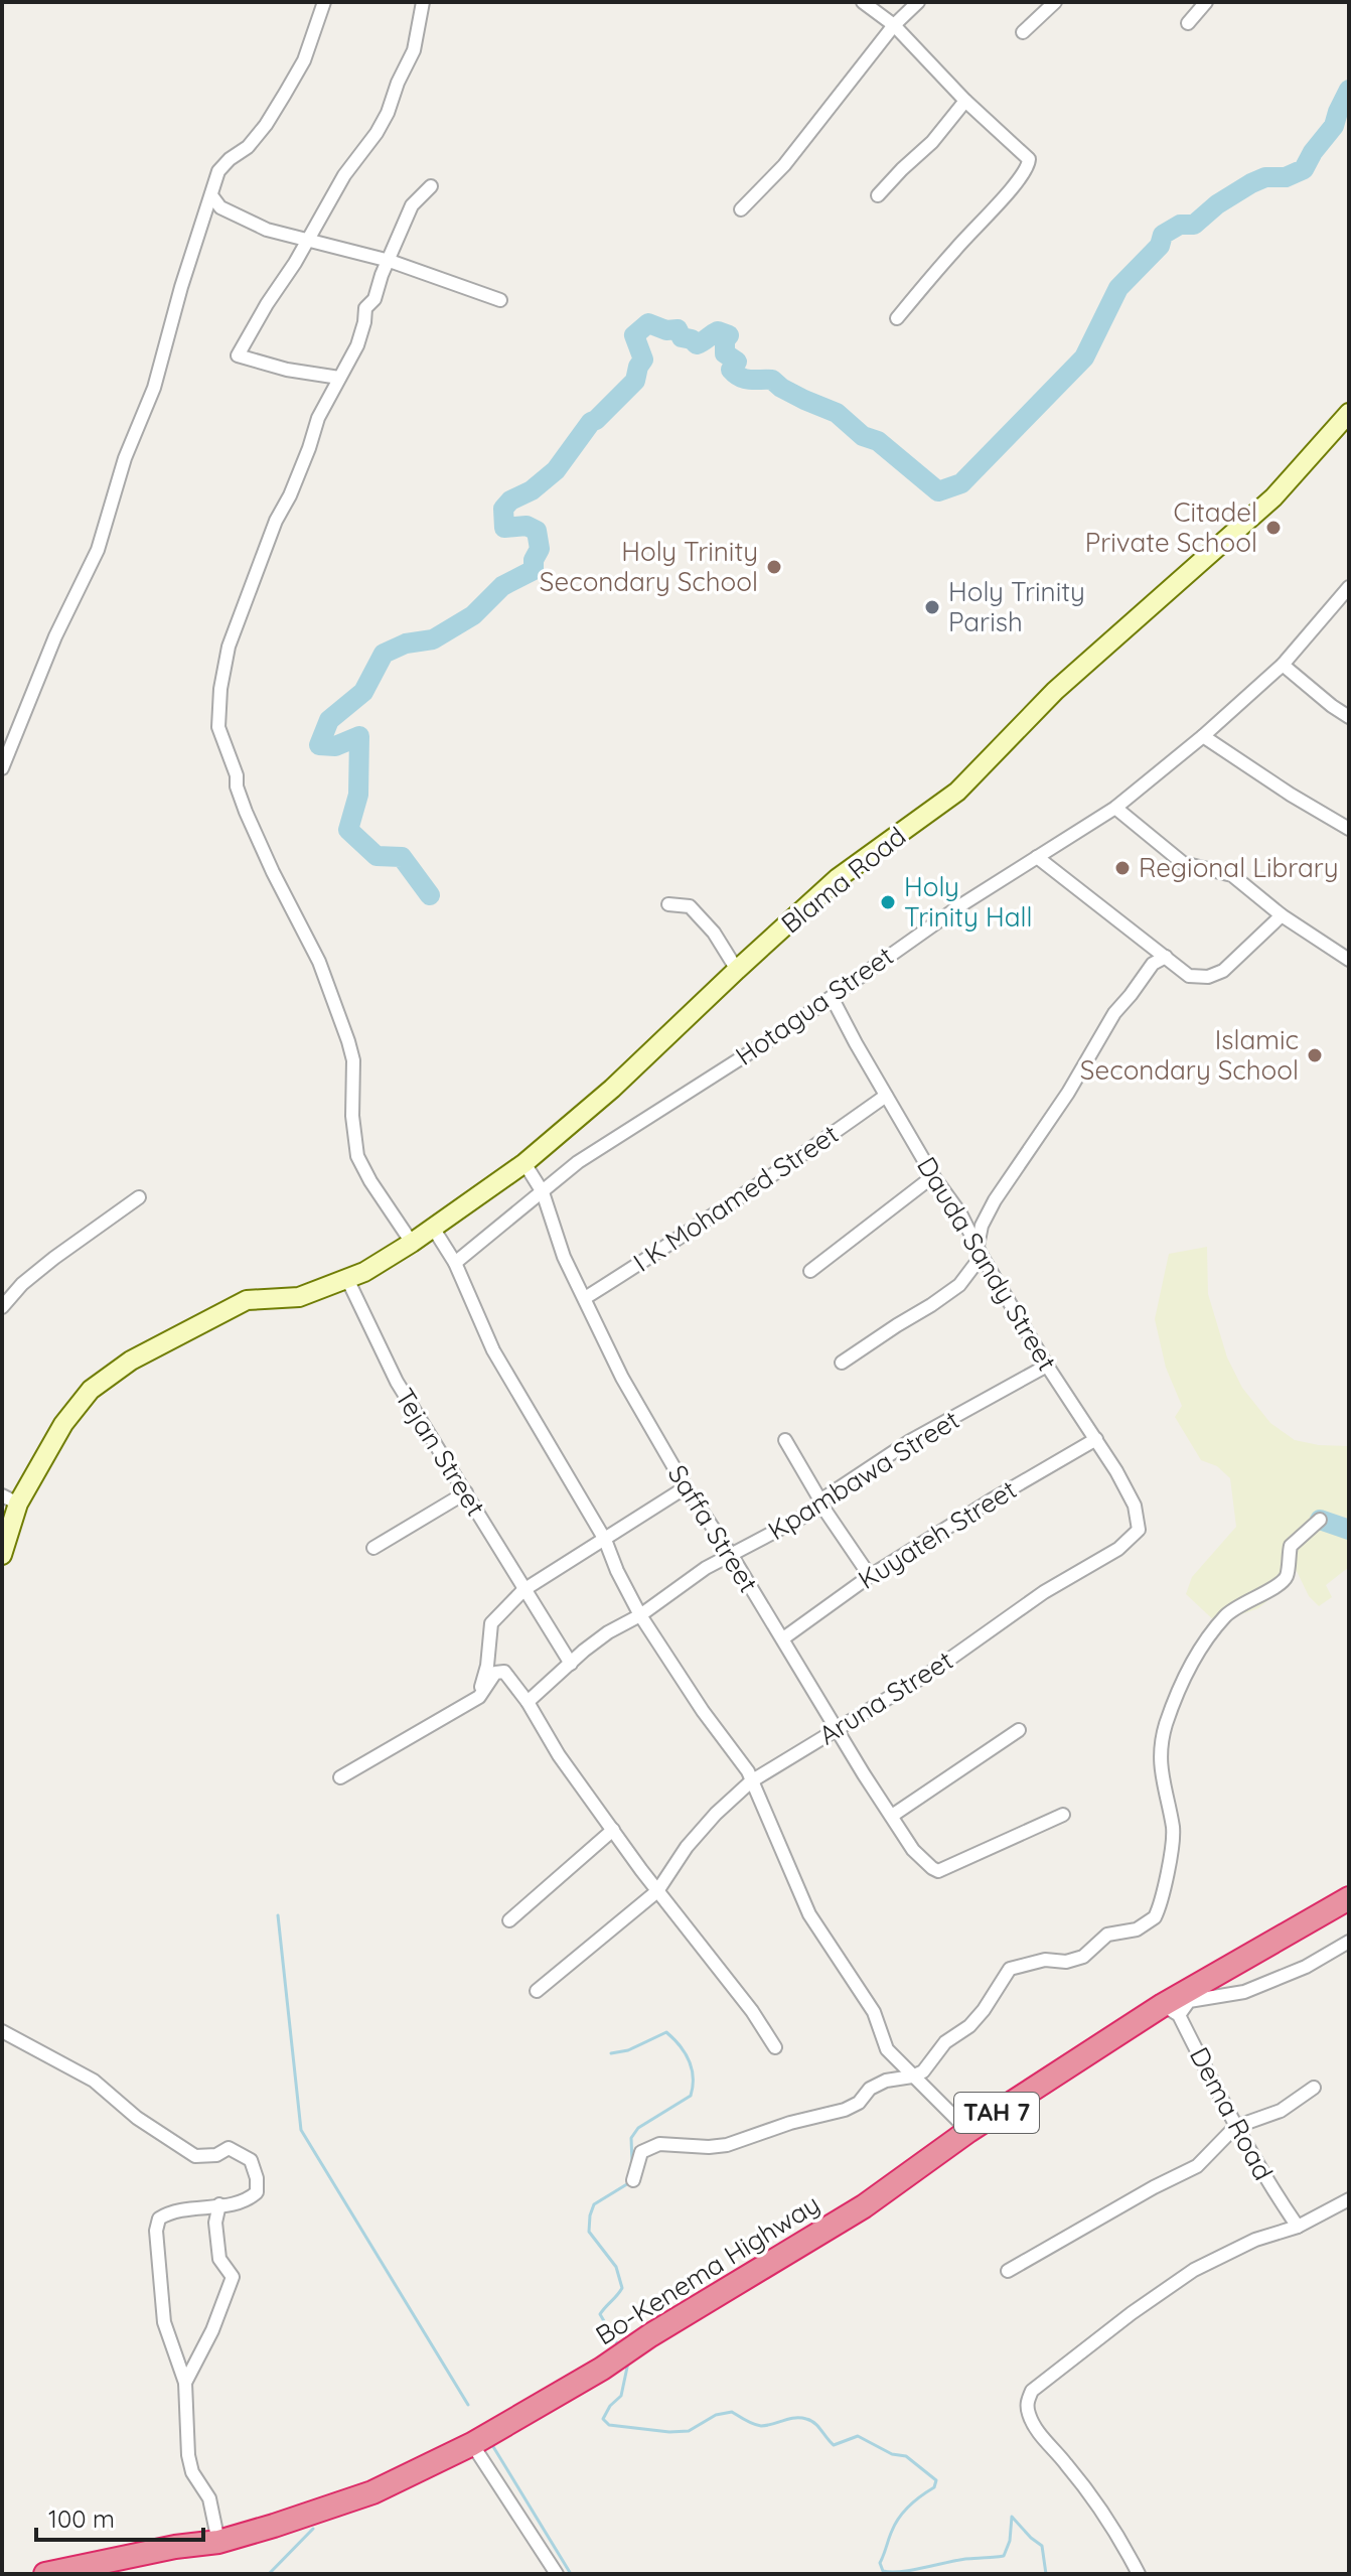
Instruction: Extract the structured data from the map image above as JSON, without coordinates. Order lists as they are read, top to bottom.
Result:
{
  "streets": {
    "highway": ["TAH 7", "Bo-Kenema Highway"],
    "street": [
      "Blama Road",
      "Hotagua Street",
      "I K Mohamed Street",
      "Dauda Sandy Street",
      "Tejan Street",
      "Kpambawa Street",
      "Saffa Street",
      "Kuyateh Street",
      "Aruna Street",
      "Dema Road"
    ]
  },
  "crossings": [
    ["Blama Road", "Tejan Street"],
    ["Blama Road", "Saffa Street"],
    ["Hotagua Street", "Dauda Sandy Street"],
    ["Hotagua Street", "Saffa Street"],
    ["I K Mohamed Street", "Dauda Sandy Street"],
    ["I K Mohamed Street", "Saffa Street"],
    ["Dauda Sandy Street", "Kpambawa Street"],
    ["Dauda Sandy Street", "Kuyateh Street"],
    ["Dauda Sandy Street", "Aruna Street"],
    ["Tejan Street", "Kpambawa Street"],
    ["Kpambawa Street", "Saffa Street"],
    ["Saffa Street", "Kuyateh Street"],
    ["Saffa Street", "Aruna Street"],
    ["Dema Road", "Bo-Kenema Highway"]
  ],
  "places": [
    "Citadel Private School",
    "Holy Trinity Secondary School",
    "Holy Trinity Parish",
    "Regional Library",
    "Holy Trinity Hall",
    "Islamic Secondary School"
  ],
  "scale_bar": "100 m"
}
